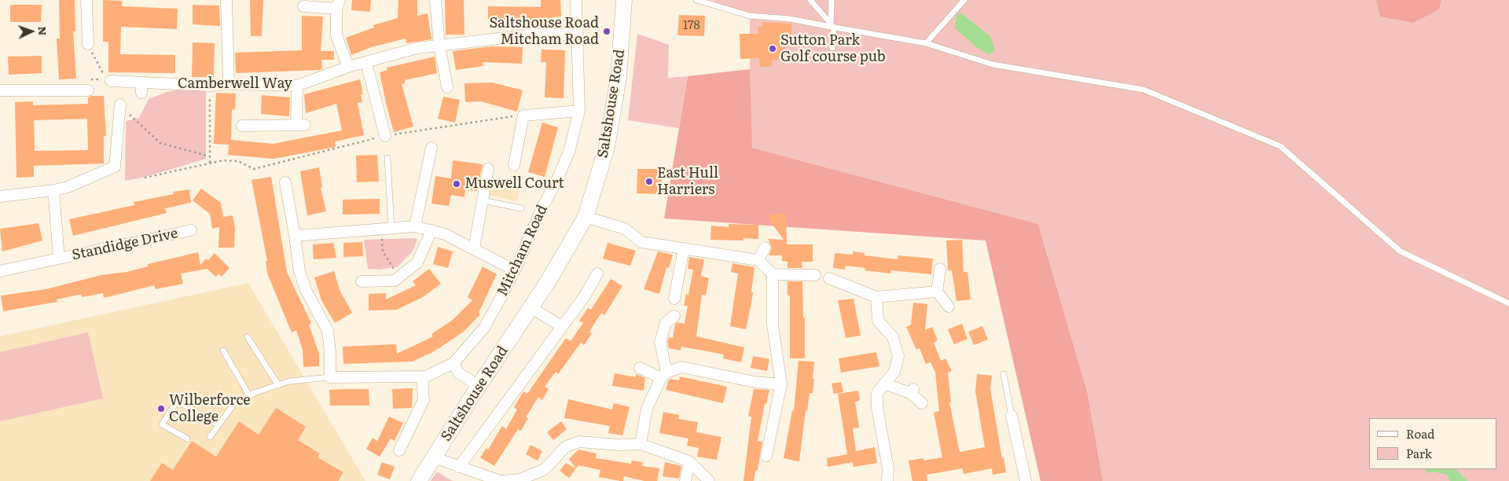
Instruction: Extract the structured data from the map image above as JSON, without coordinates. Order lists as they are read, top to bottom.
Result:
{
  "streets": {
    "main road": ["Saltshouse Road"],
    "street": ["Camberwell Way", "Standidge Drive", "Mitcham Road"]
  },
  "crossings": [
    ["Camberwell Way", "Mitcham Road"]
  ],
  "places": [
    "Saltshouse Road Mitcham Road",
    "Sutton Park Golf course pub",
    "East Hull Harriers",
    "Muswell Court",
    "Wilberforce College"
  ],
  "house_numbers": ["178"],
  "legend": ["Road", "Park"],
  "north": "right"
}
